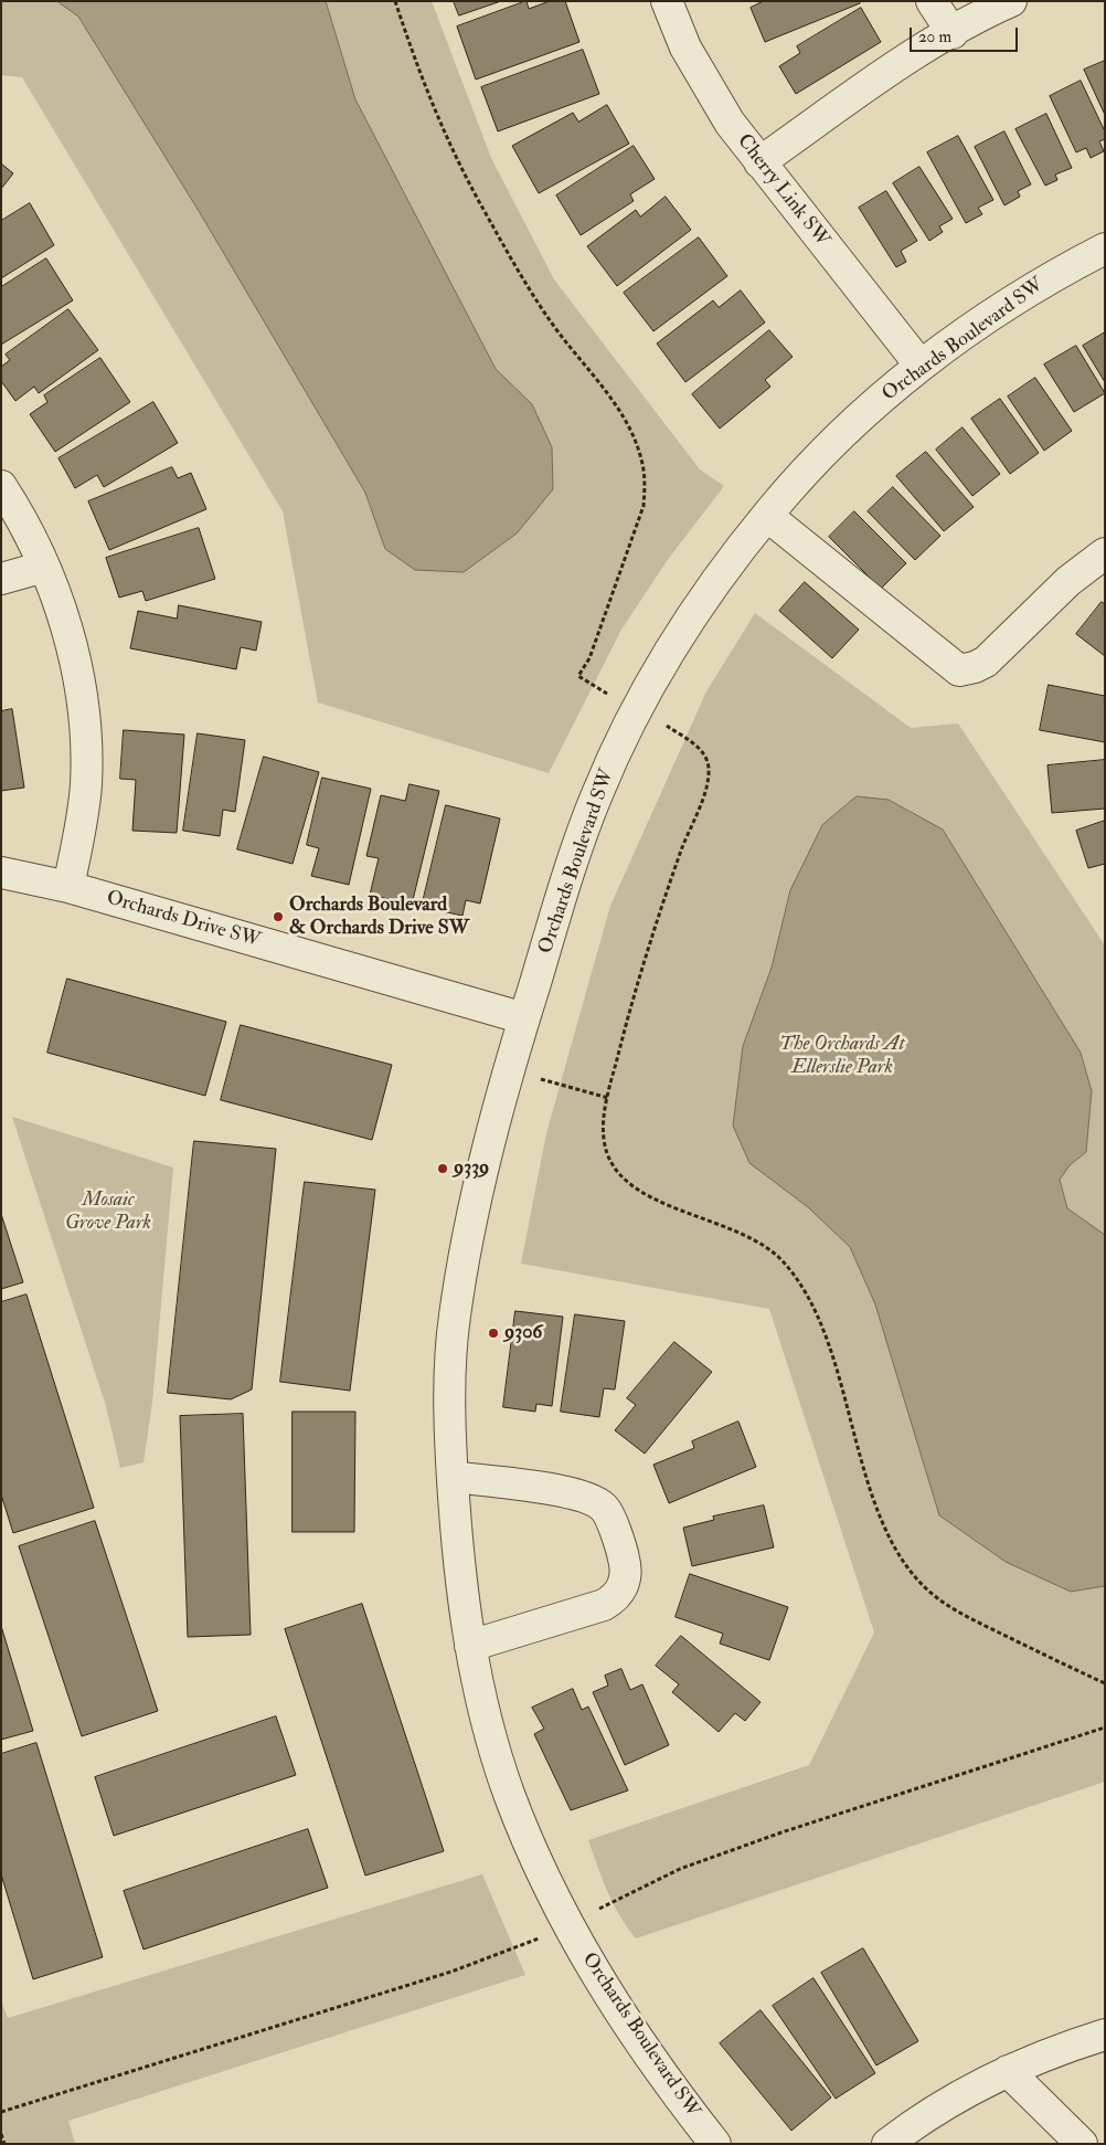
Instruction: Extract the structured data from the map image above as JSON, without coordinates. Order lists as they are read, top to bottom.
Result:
{
  "streets": {
    "street": ["Cherry Link SW", "Orchards Boulevard SW", "Orchards Drive SW"]
  },
  "crossings": [
    ["Cherry Link SW", "Orchards Boulevard SW"],
    ["Orchards Boulevard SW", "Orchards Drive SW"]
  ],
  "parks": ["The Orchards At Ellerslie Park", "Mosaic Grove Park"],
  "places": ["Orchards Boulevard & Orchards Drive SW", "9339", "9306"],
  "scale_bar": "20 m"
}
